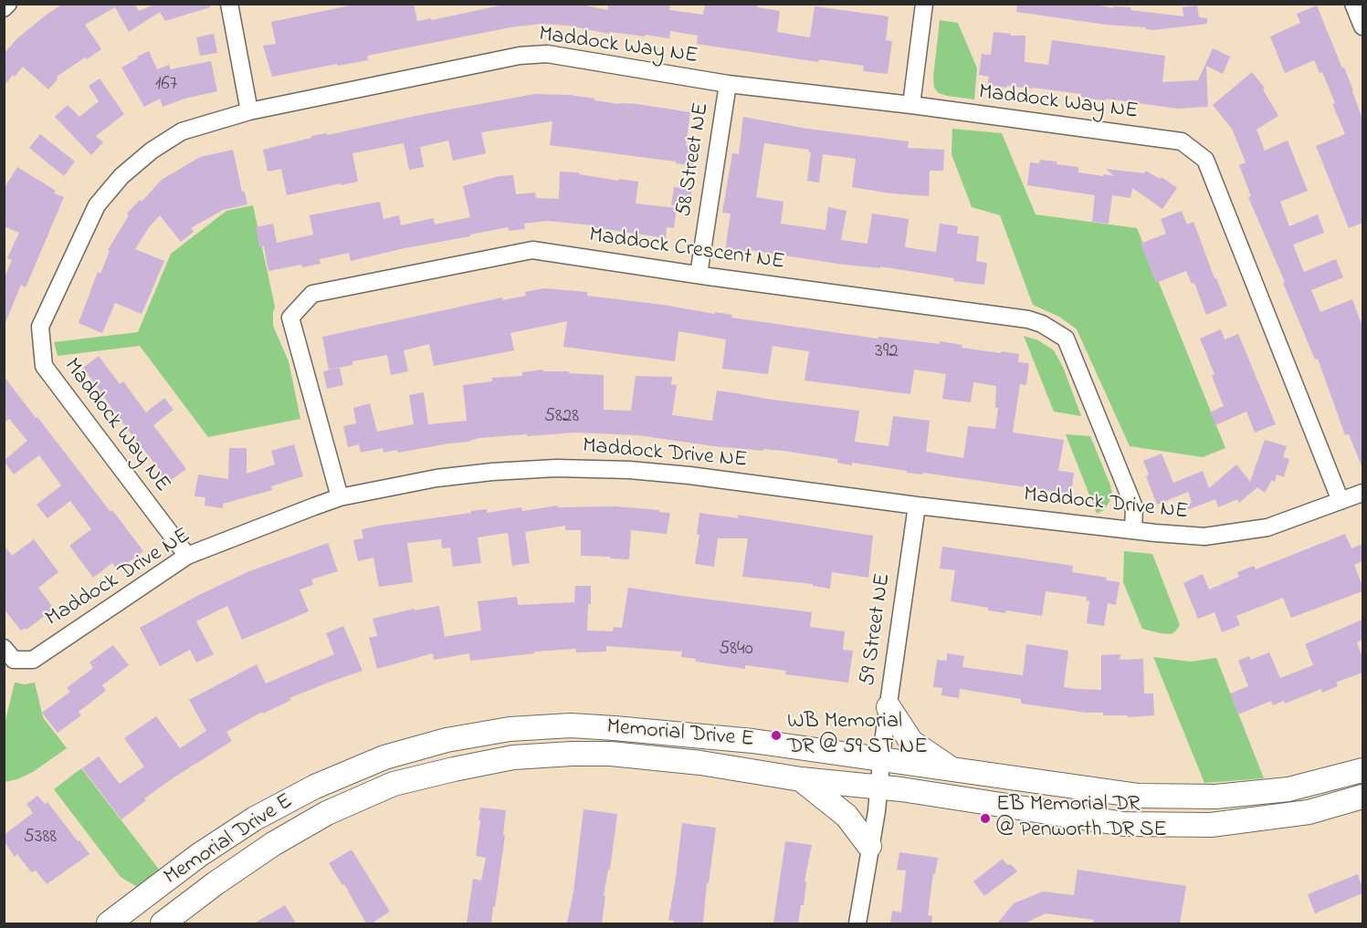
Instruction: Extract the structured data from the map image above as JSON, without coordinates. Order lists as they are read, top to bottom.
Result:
{
  "streets": {
    "main road": ["Memorial Drive E"],
    "street": [
      "Maddock Way NE",
      "58 Street NE",
      "Maddock Crescent NE",
      "Maddock Drive NE",
      "59 Street NE"
    ]
  },
  "crossings": [
    ["Maddock Way NE", "58 Street NE"],
    ["Maddock Way NE", "Maddock Drive NE"],
    ["58 Street NE", "Maddock Crescent NE"],
    ["Maddock Crescent NE", "Maddock Drive NE"],
    ["Maddock Drive NE", "59 Street NE"],
    ["59 Street NE", "Memorial Drive E"]
  ],
  "places": ["WB Memorial DR @ 59 ST NE", "EB Memorial DR @ Penworth DR SE"],
  "house_numbers": [
    "167",
    "392",
    "5828",
    "5840",
    "5388"
  ]
}
